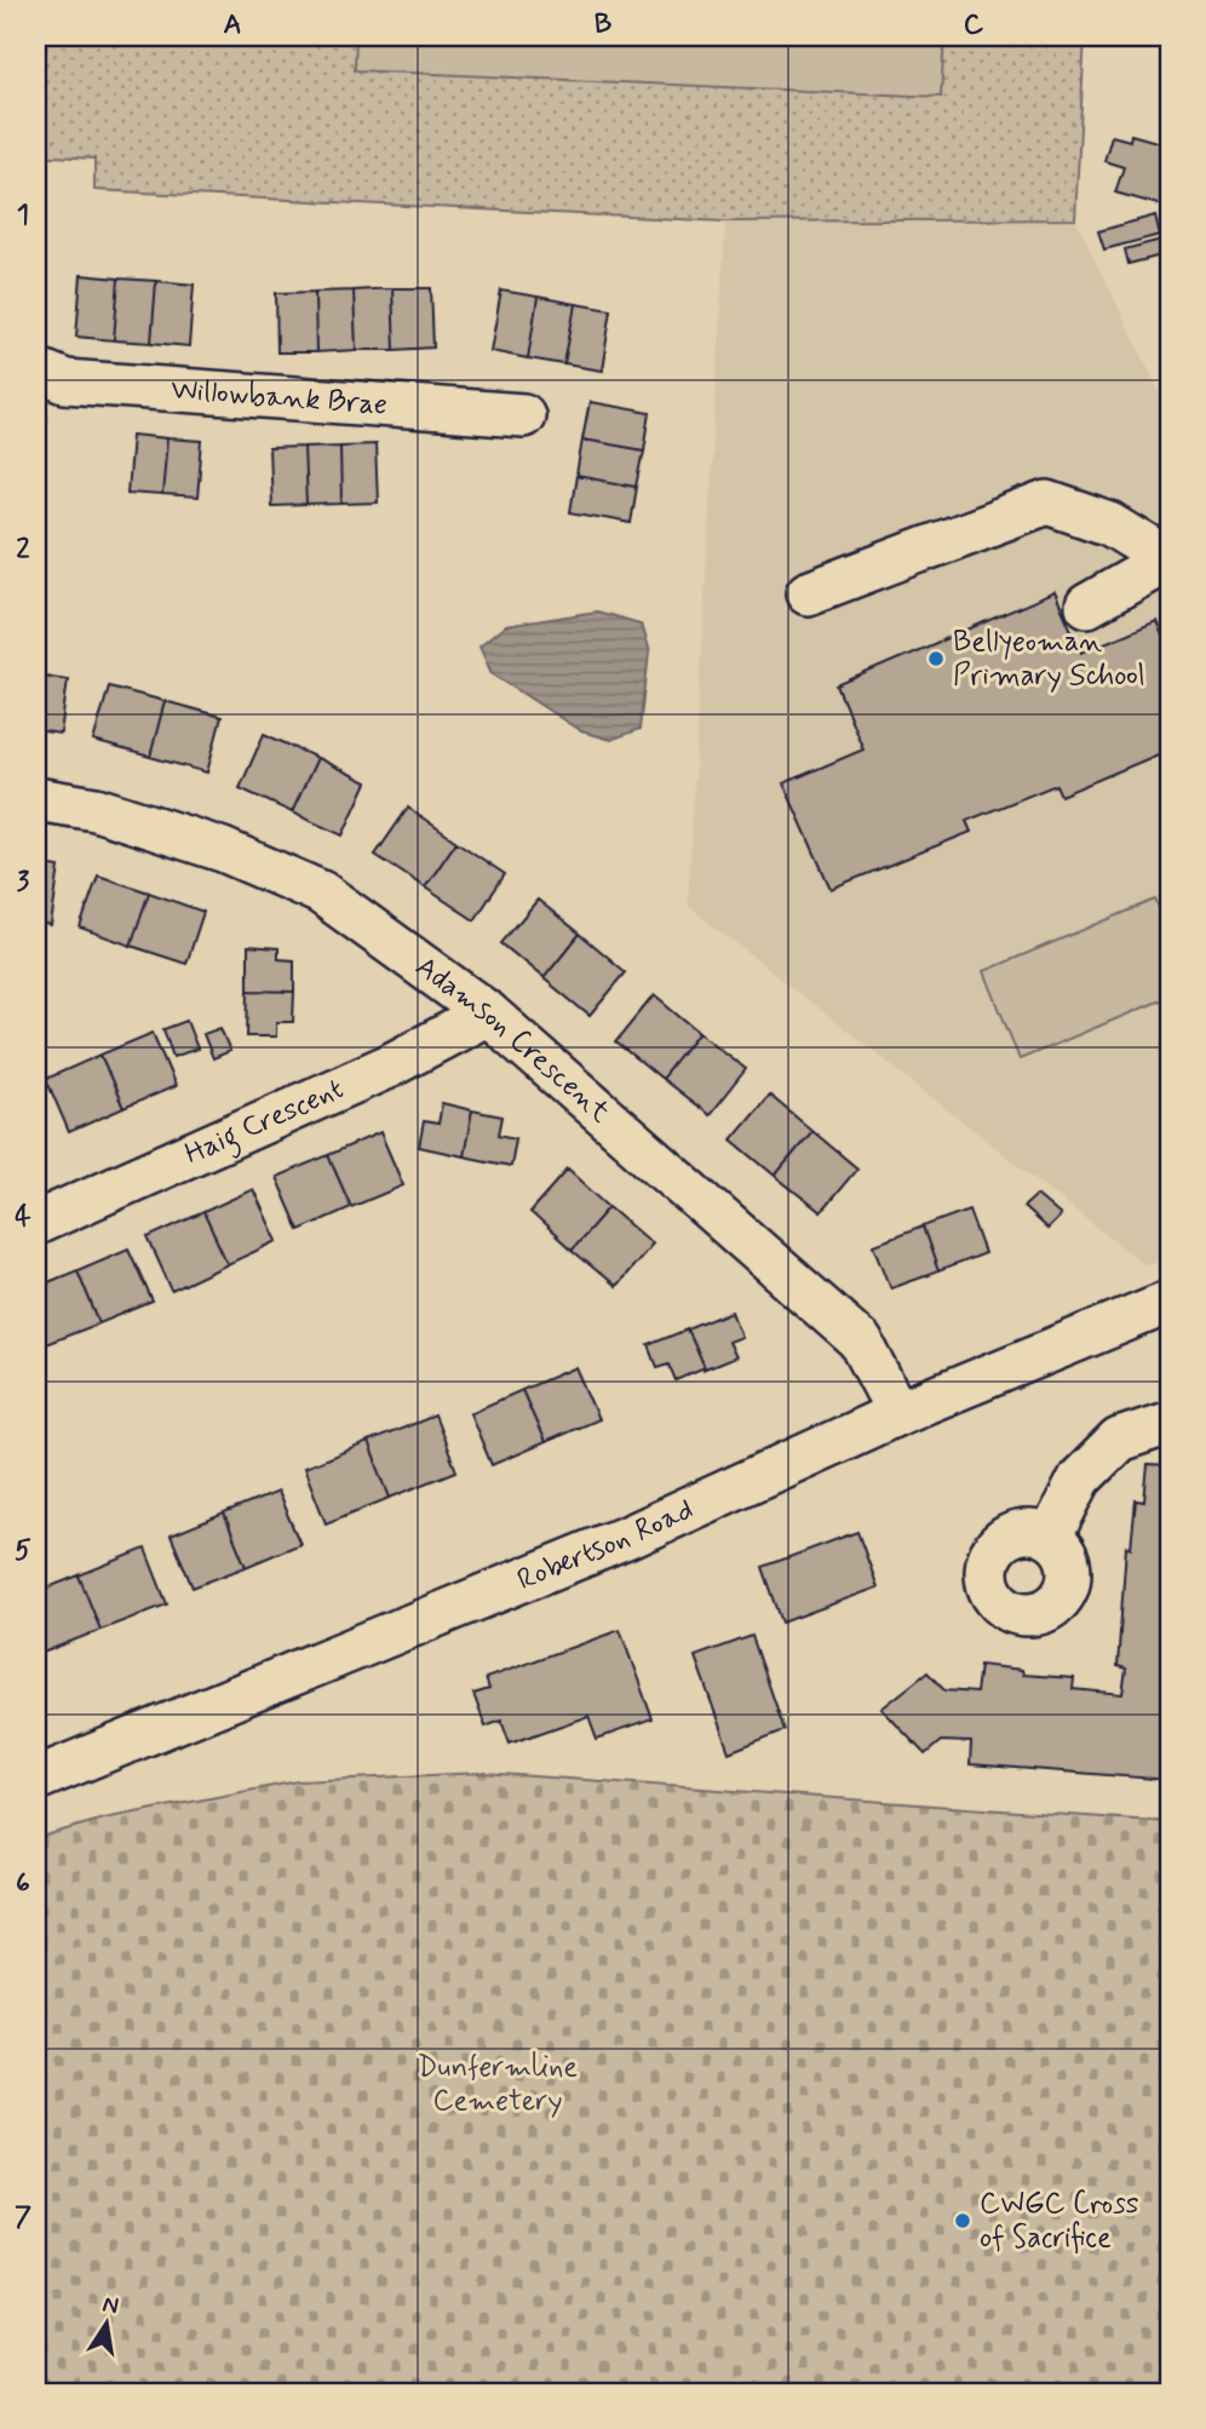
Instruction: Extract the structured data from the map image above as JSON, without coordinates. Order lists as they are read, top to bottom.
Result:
{
  "streets": {
    "street": [
      "Willowbank Brae",
      "Adamson Crescent",
      "Haig Crescent",
      "Robertson Road"
    ]
  },
  "crossings": [
    ["Adamson Crescent", "Haig Crescent"],
    ["Adamson Crescent", "Robertson Road"]
  ],
  "parks": ["Dunfermline Cemetery"],
  "places": ["Bellyeoman Primary School", "CWGC Cross of Sacrifice"],
  "north": "top",
  "grid": {
    "columns": ["A", "B", "C"],
    "rows": [
      "1",
      "2",
      "3",
      "4",
      "5",
      "6",
      "7"
    ]
  }
}
